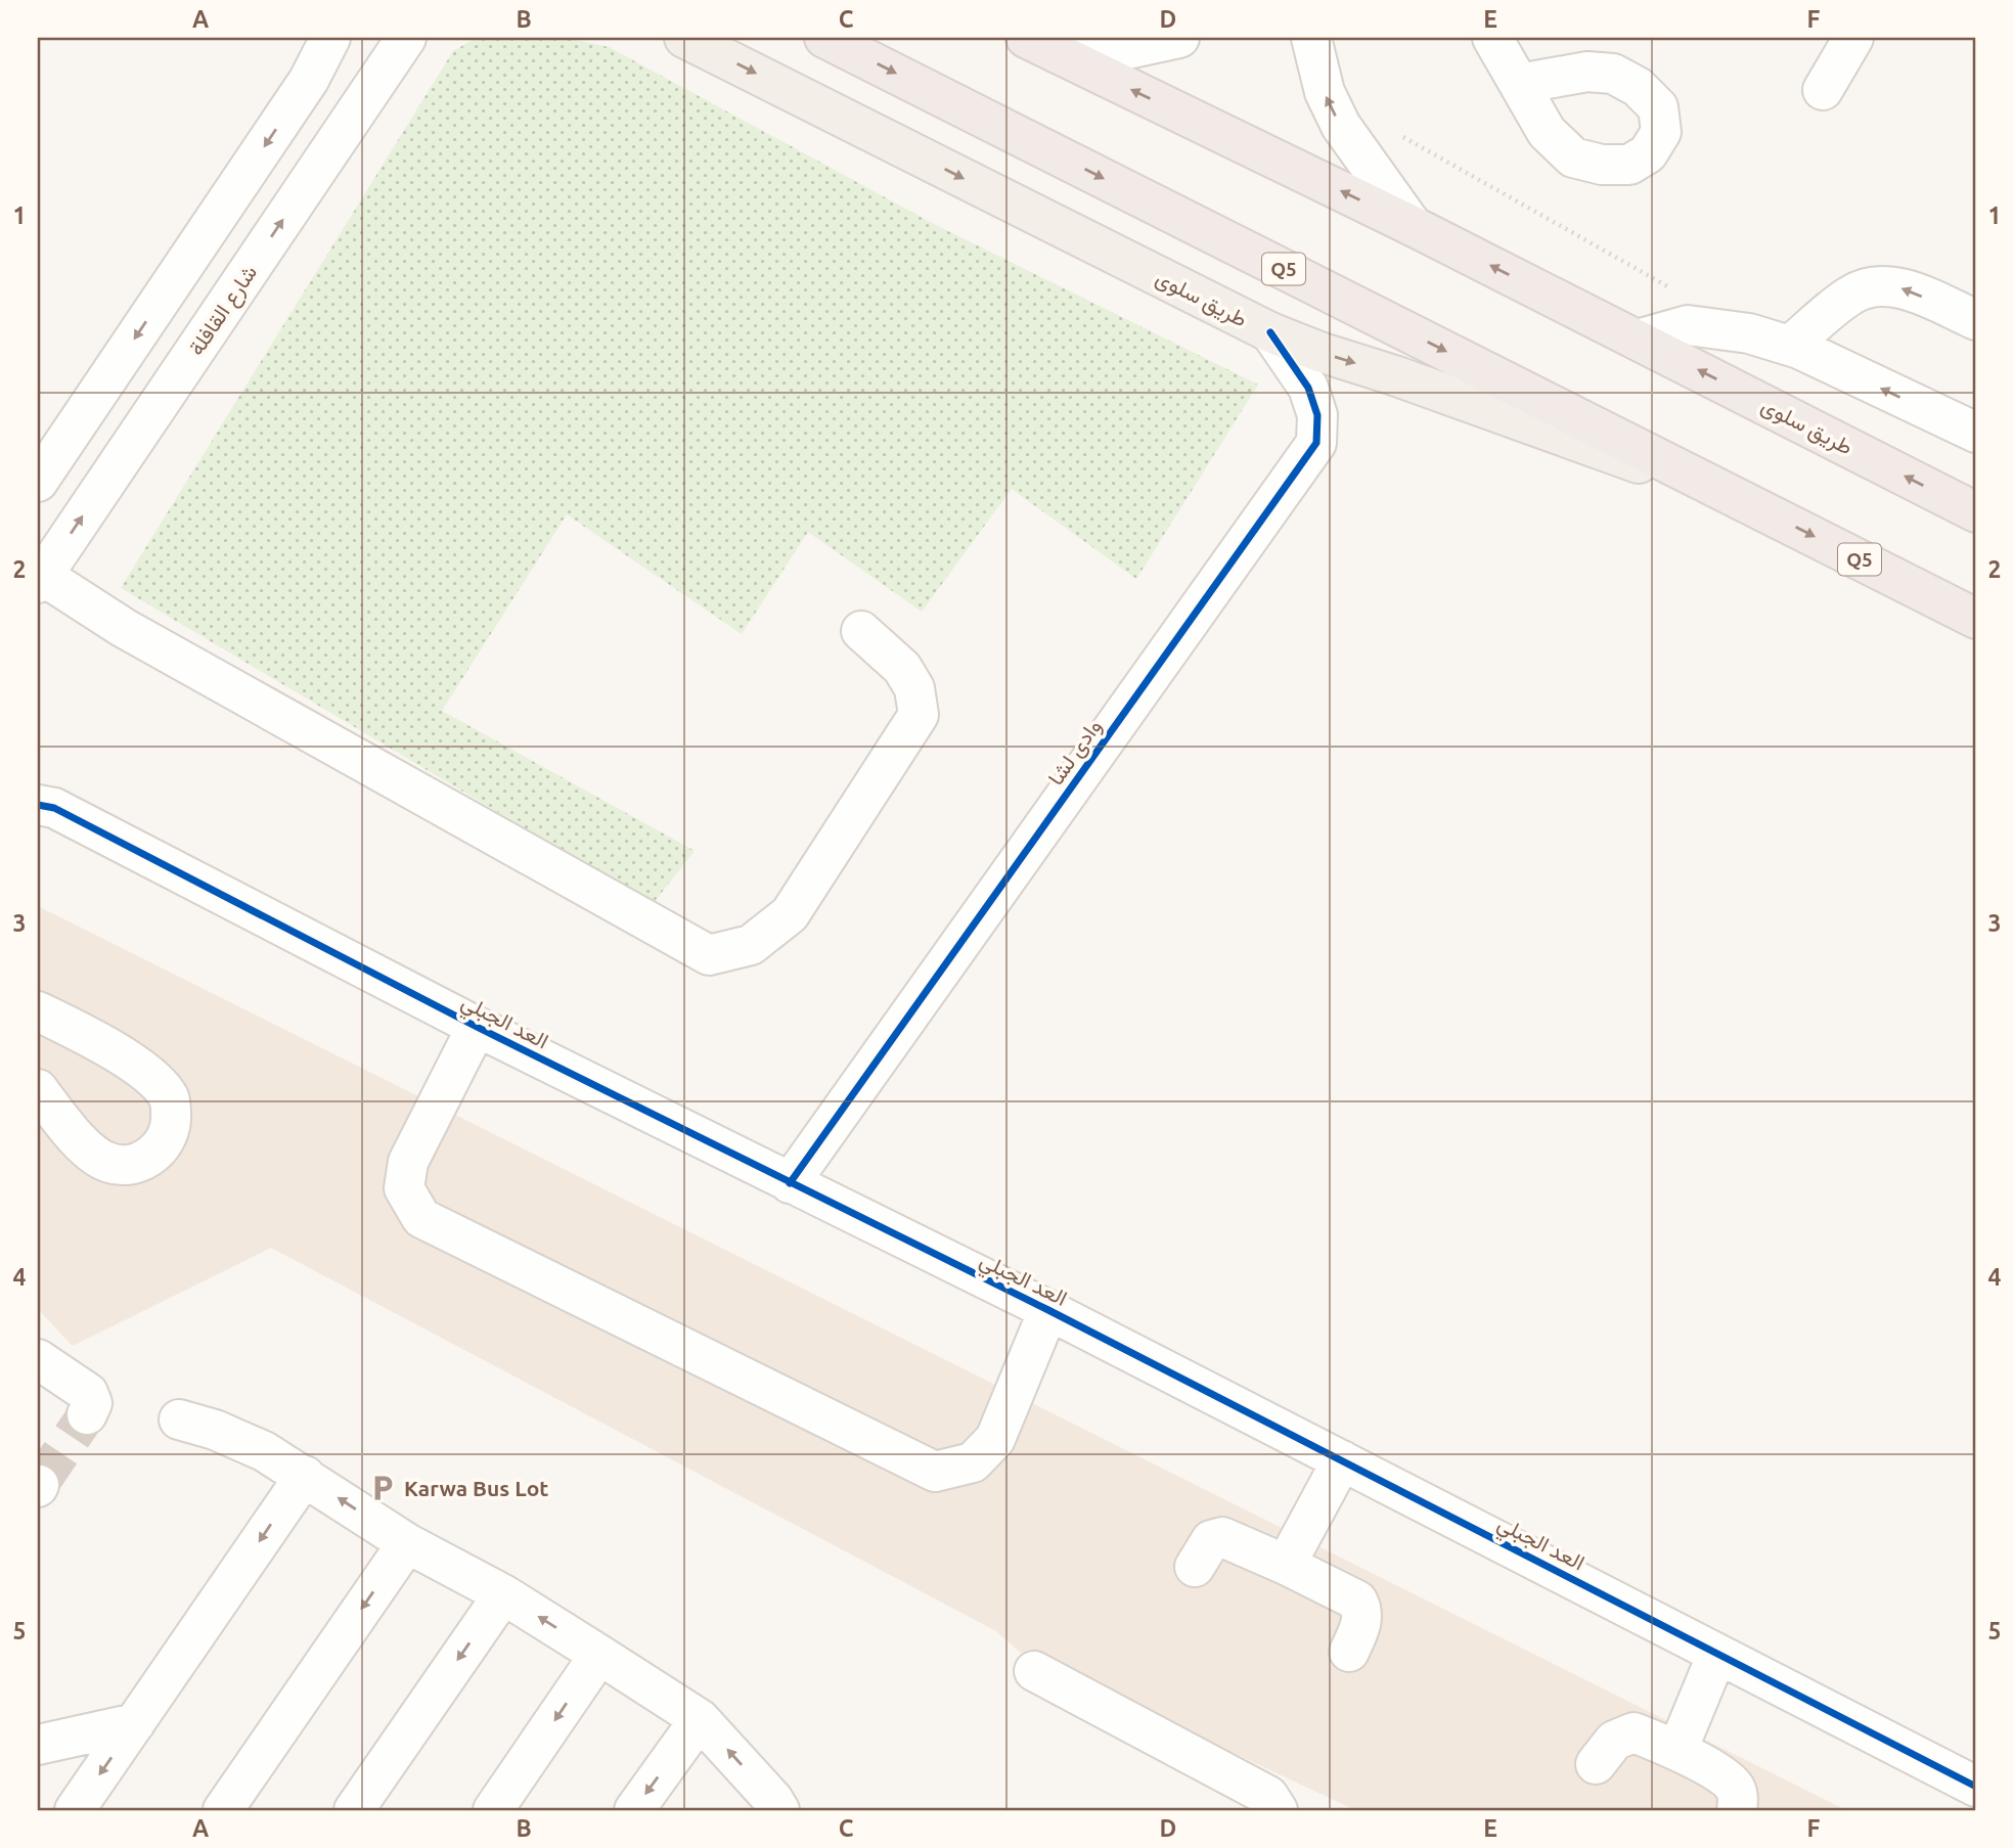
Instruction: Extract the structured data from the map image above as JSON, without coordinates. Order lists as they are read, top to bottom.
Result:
{
  "streets": {
    "highway": ["Q5", "طريق سلوى"],
    "street": ["شارع القافلة", "وادى لشا", "العد الجبلي"]
  },
  "crossings": [
    ["طريق سلوى", "وادى لشا"],
    ["وادى لشا", "العد الجبلي"]
  ],
  "places": {
    "parking": ["Karwa Bus Lot"]
  },
  "grid": {
    "columns": [
      "A",
      "B",
      "C",
      "D",
      "E",
      "F"
    ],
    "rows": [
      "1",
      "2",
      "3",
      "4",
      "5"
    ]
  }
}
